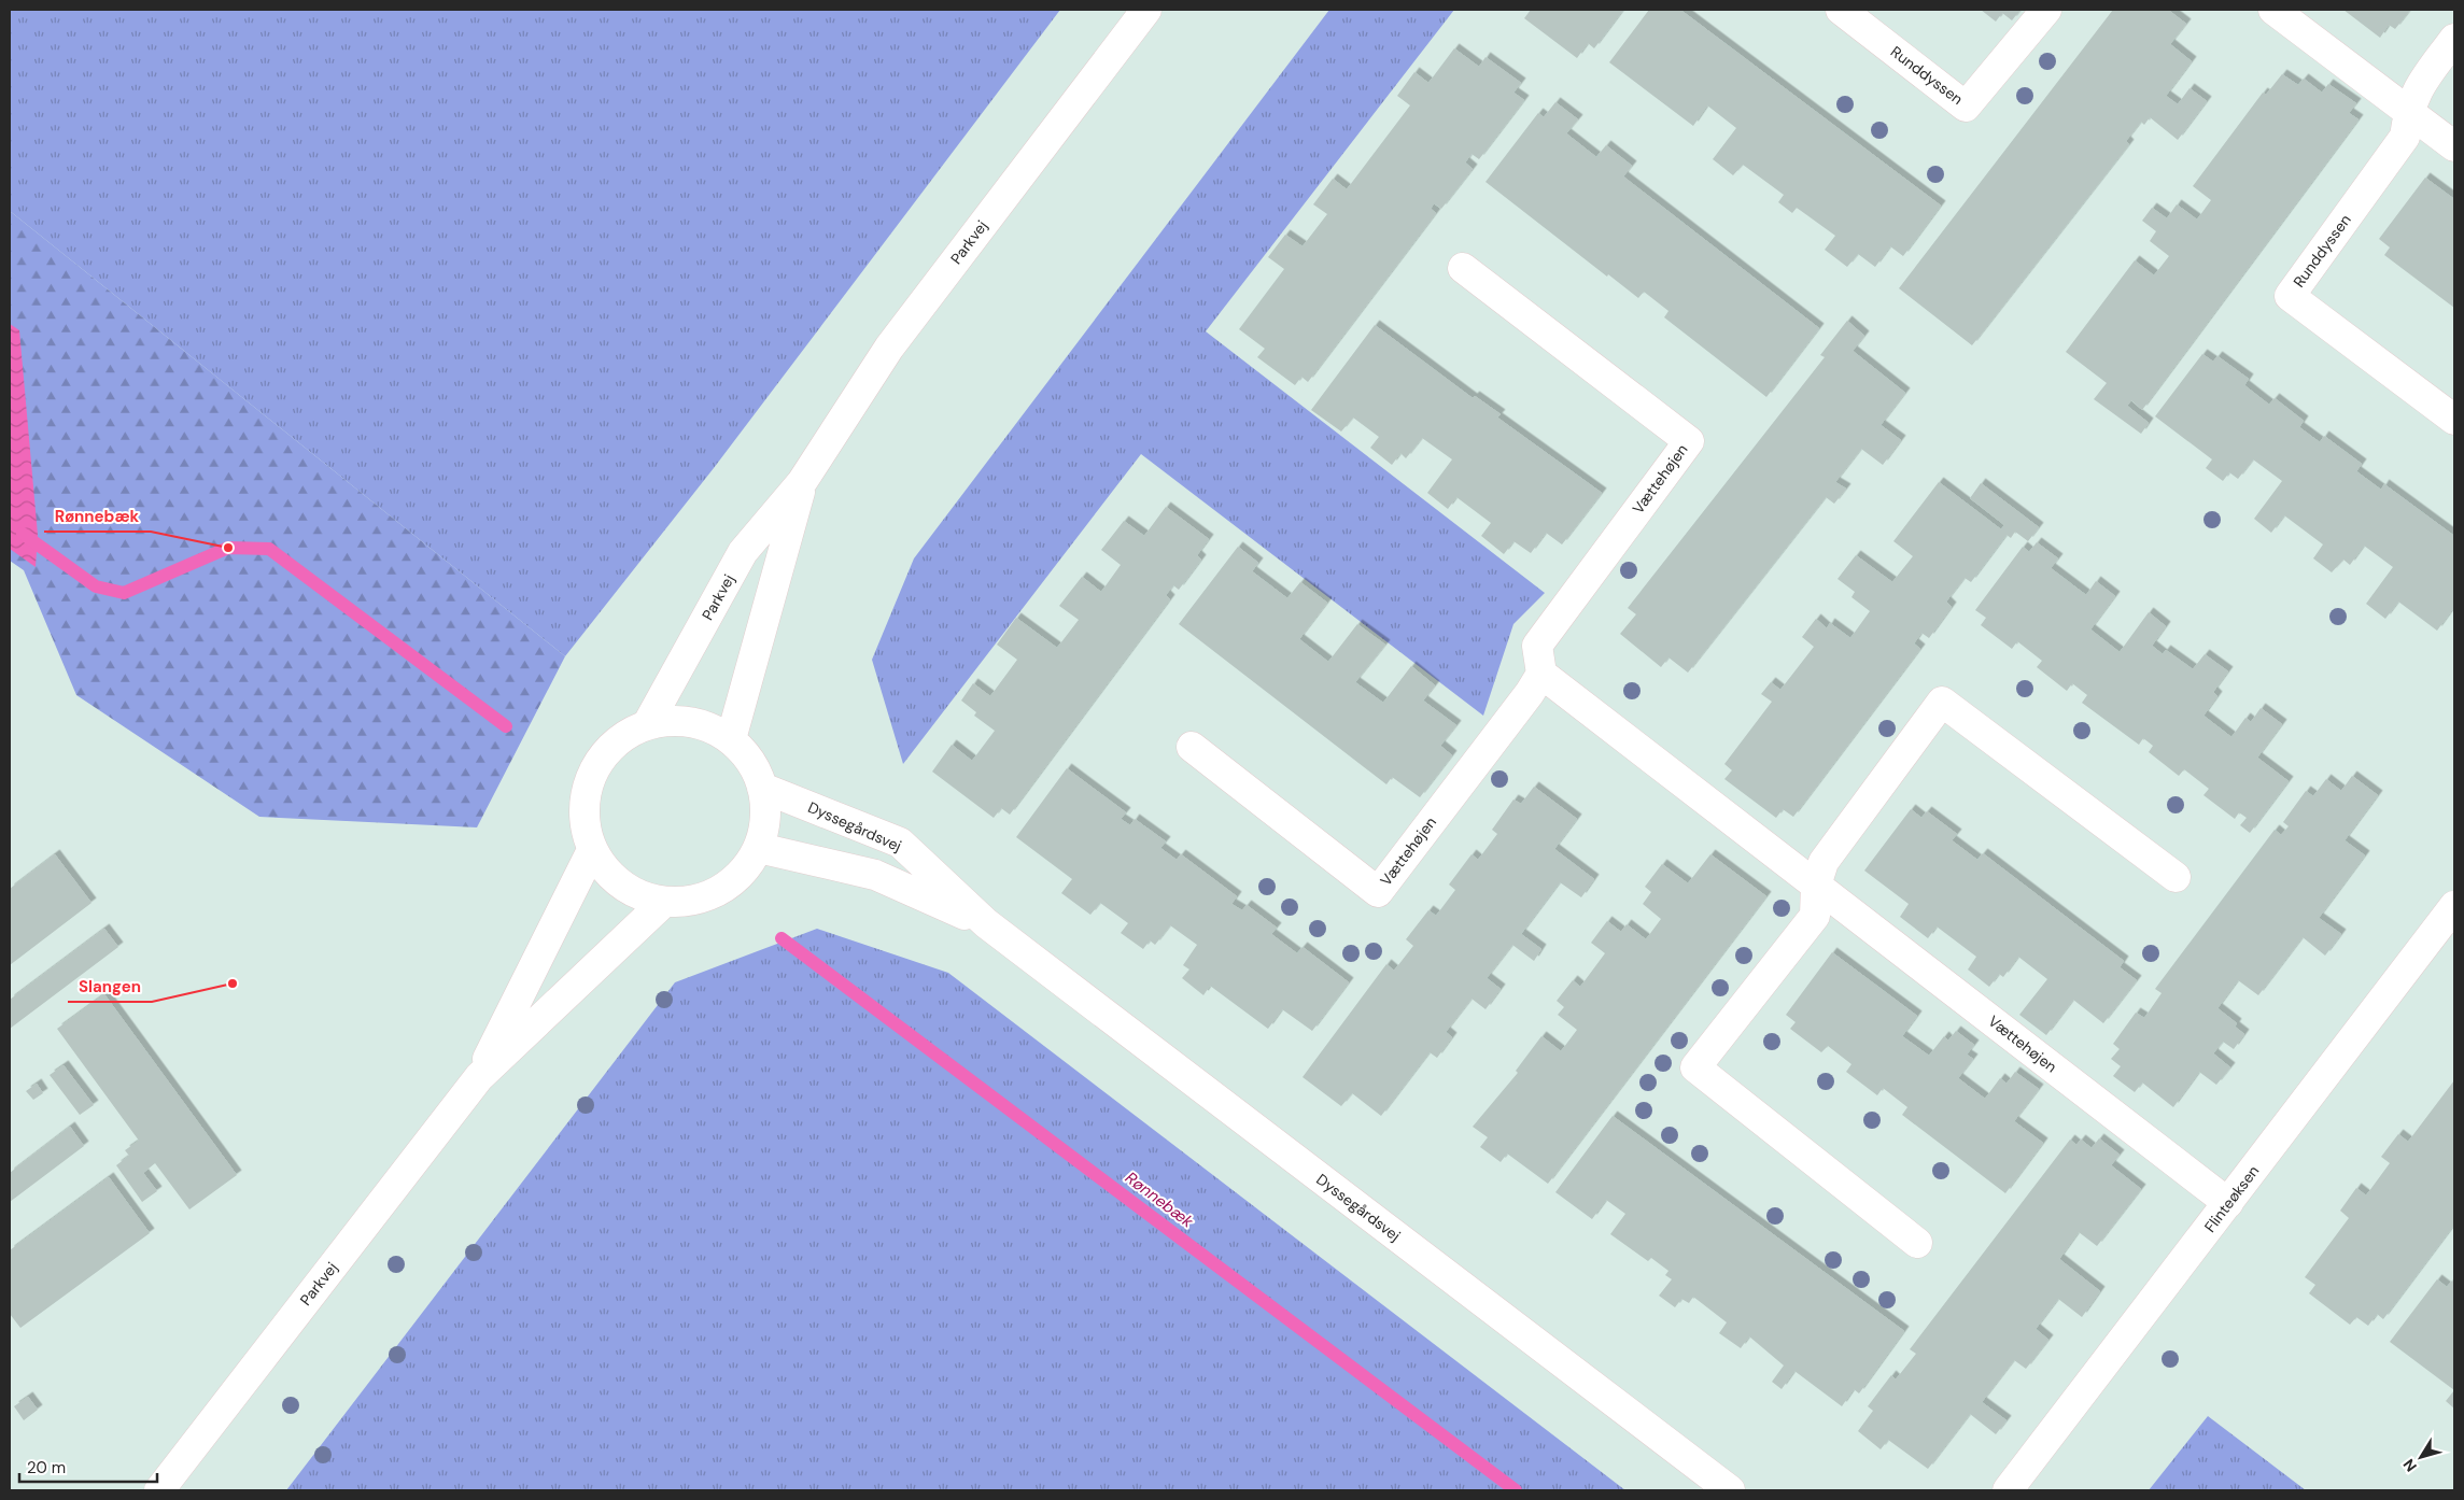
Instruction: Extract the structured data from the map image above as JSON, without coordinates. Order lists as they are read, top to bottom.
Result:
{
  "streets": {
    "street": [
      "Runddyssen",
      "Parkvej",
      "Vættehøjen",
      "Dyssegårdsvej",
      "Flinteøksen"
    ]
  },
  "crossings": [
    ["Parkvej", "Dyssegårdsvej"],
    ["Vættehøjen", "Flinteøksen"]
  ],
  "water": ["Rønnebæk"],
  "places": ["Rønnebæk", "Slangen"],
  "scale_bar": "20 m",
  "north": "bottom left"
}
